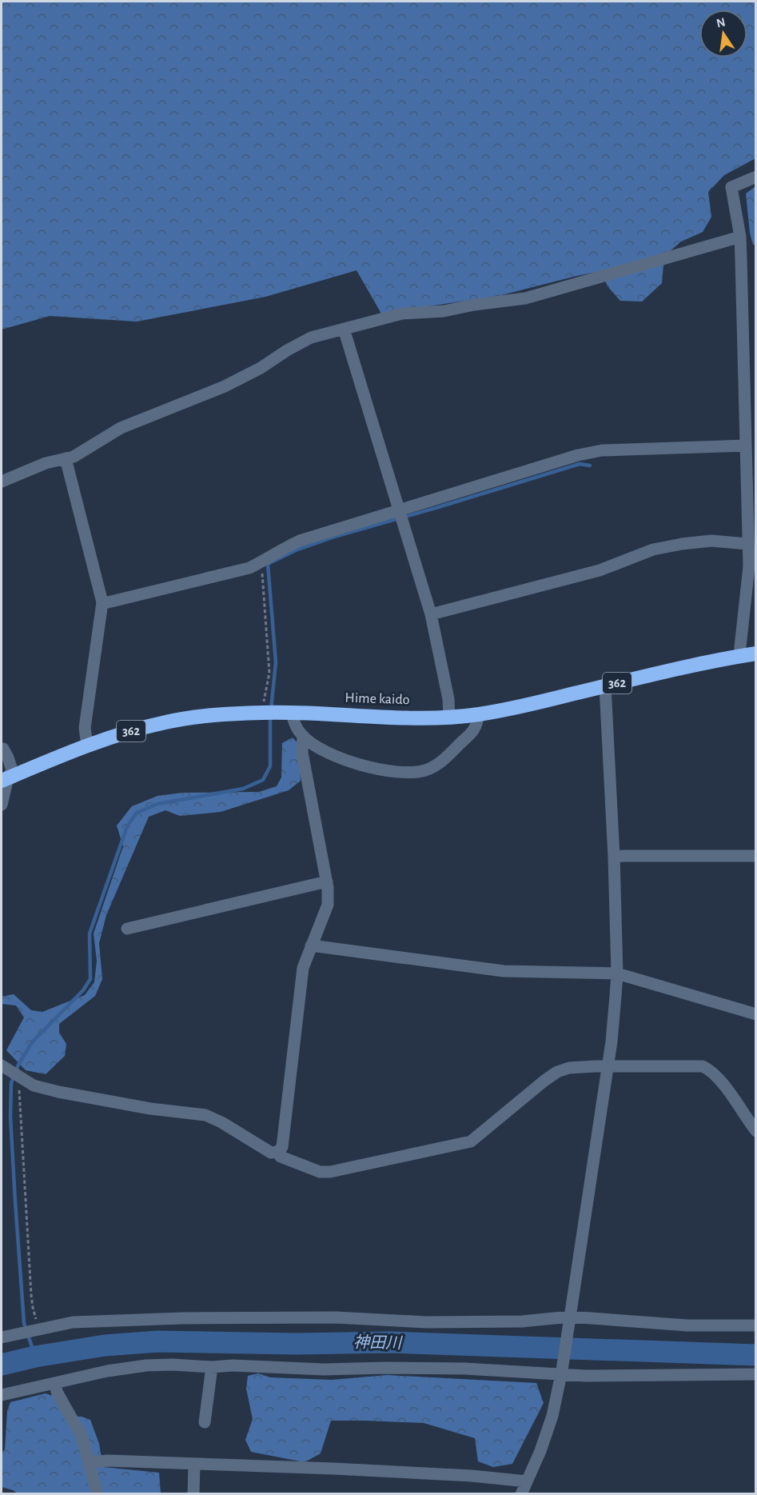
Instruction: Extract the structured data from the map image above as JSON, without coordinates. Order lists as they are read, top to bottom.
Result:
{
  "streets": {
    "highway": ["362", "Hime kaido"]
  },
  "water": ["神田川"],
  "north": "top"
}
